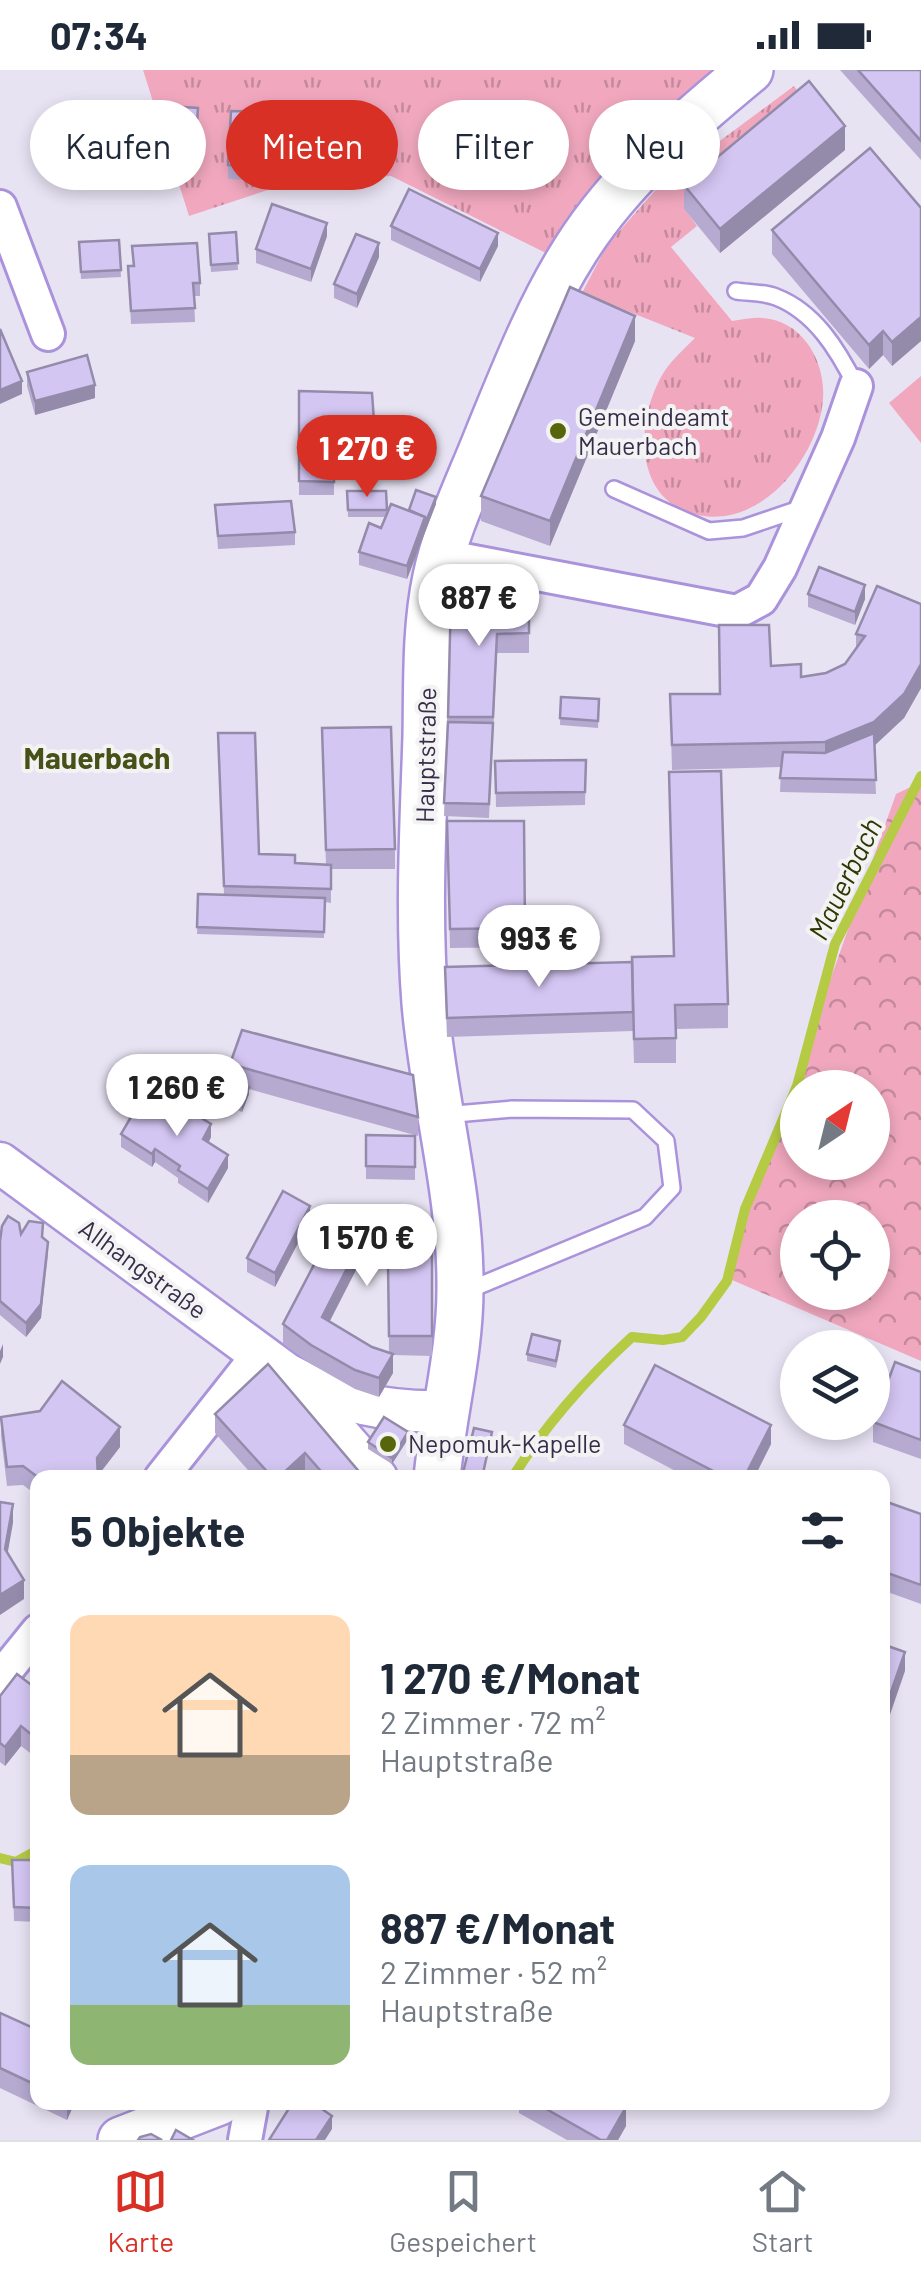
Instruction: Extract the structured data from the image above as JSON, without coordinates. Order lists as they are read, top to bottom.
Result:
{
  "streets": {
    "main road": ["Hauptstraße"],
    "street": ["Allhangstraße"]
  },
  "crossings": [
    ["Hauptstraße", "Allhangstraße"]
  ],
  "districts": ["Mauerbach"],
  "water": ["Mauerbach"],
  "places": ["Gemeindeamt Mauerbach", "Nepomuk-Kapelle"],
  "north": "top right",
  "page": {
    "status": "07:34",
    "chip": [
      "Kaufen",
      "Mieten",
      "Filter",
      "Neu"
    ],
    "price": [
      "1 270 €",
      "887 €",
      "993 €",
      "1 260 €",
      "1 570 €"
    ],
    "heading": "5 Objekte",
    "list": [
      {
        "name": "1 270 €/Monat",
        "note": "2 Zimmer · 72 m² · Hauptstraße"
      },
      {
        "name": "887 €/Monat",
        "note": "2 Zimmer · 52 m² · Hauptstraße"
      }
    ],
    "tabs": ["Karte", "Gespeichert", "Start"]
  }
}
